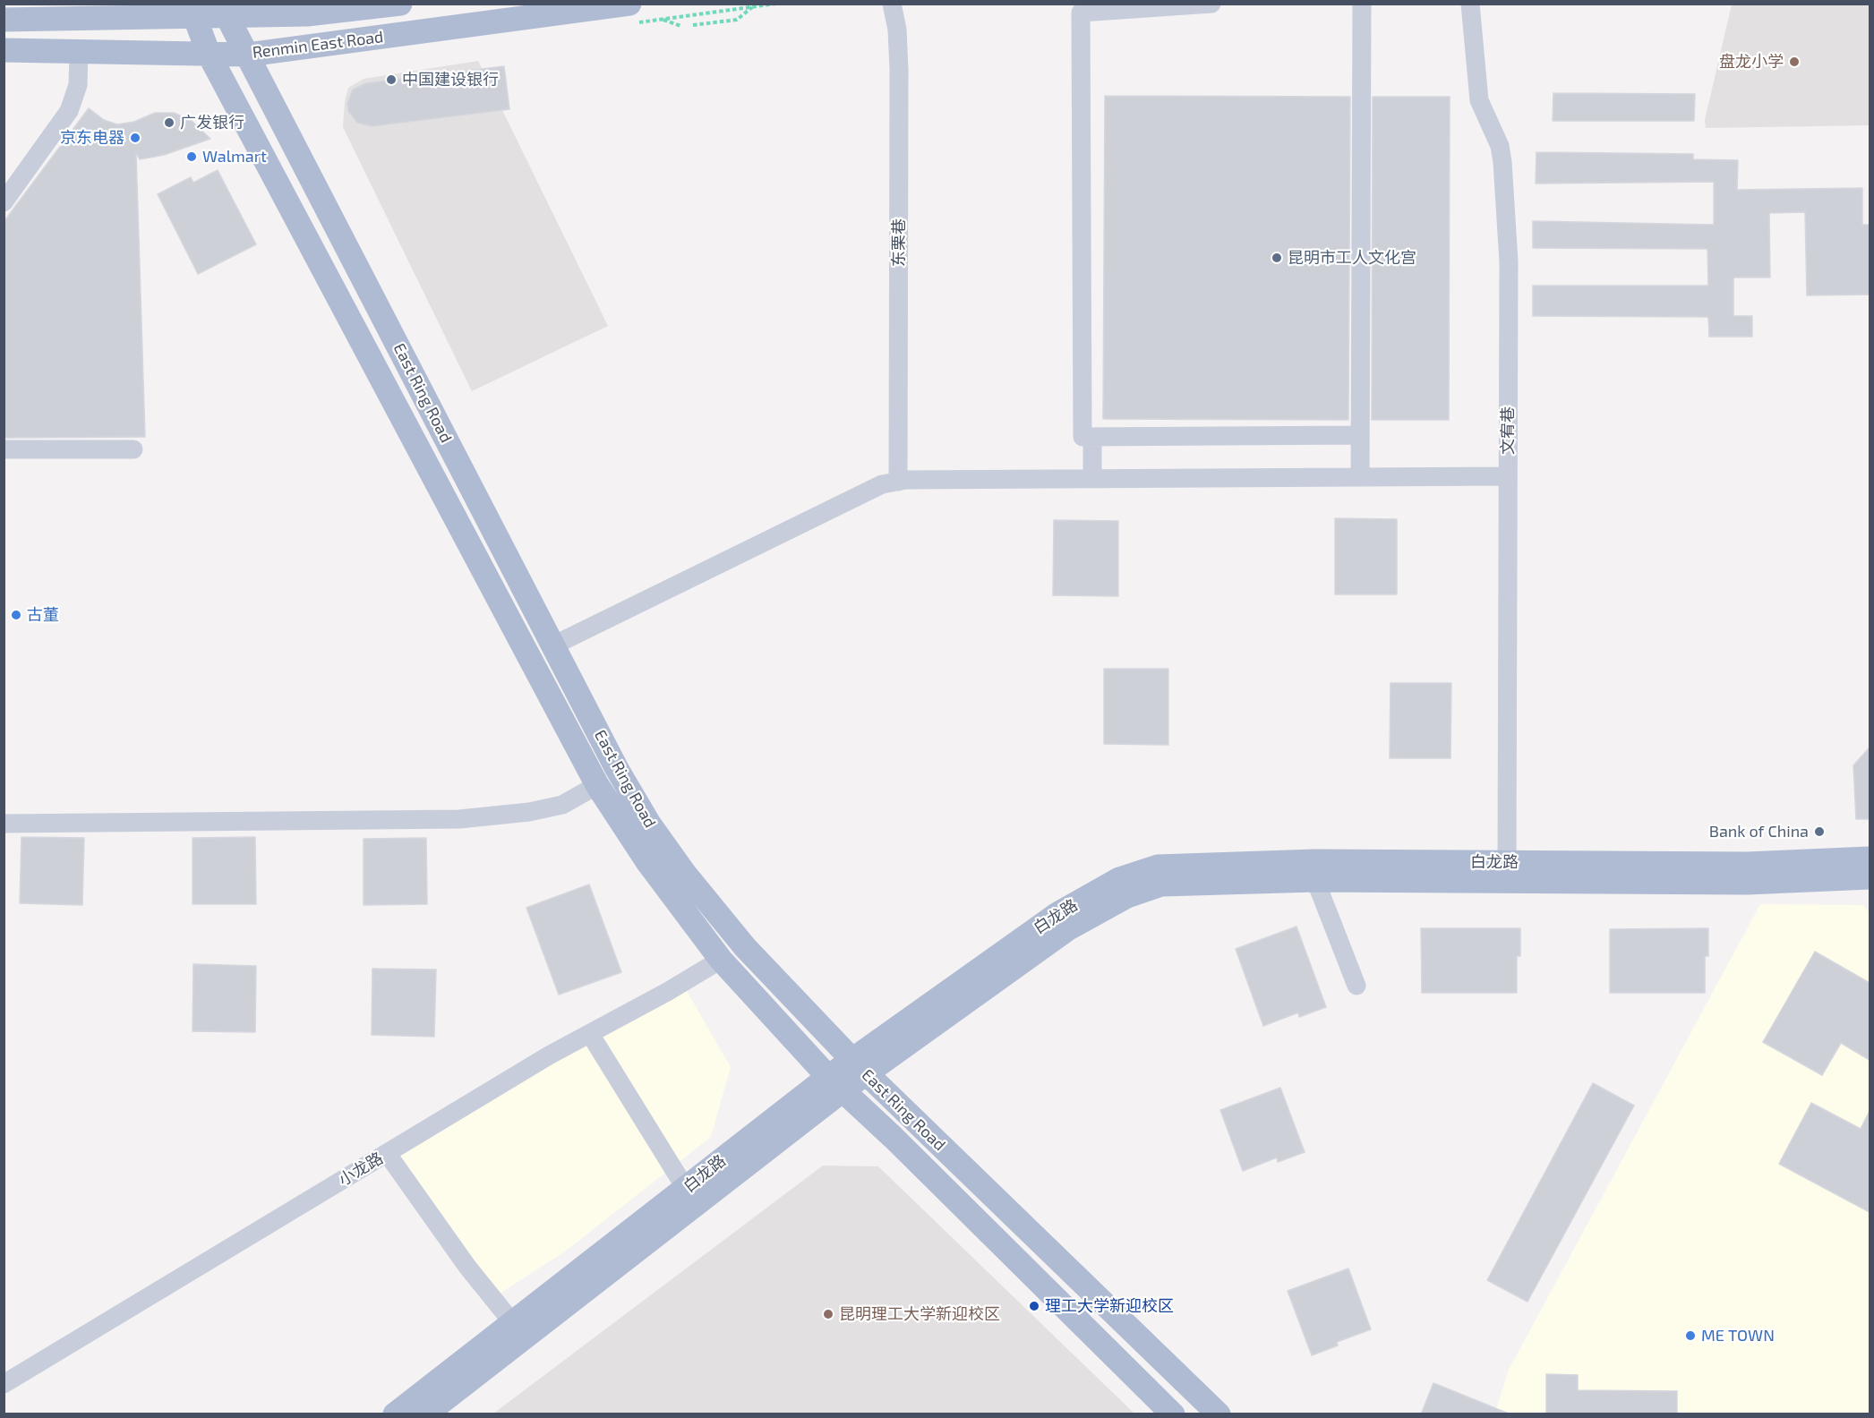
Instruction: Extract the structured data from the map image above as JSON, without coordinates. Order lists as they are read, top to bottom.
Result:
{
  "streets": {
    "main road": ["Renmin East Road", "East Ring Road", "白龙路"],
    "street": ["东栗巷", "文宥巷", "小龙路"]
  },
  "crossings": [
    ["Renmin East Road", "East Ring Road"],
    ["East Ring Road", "白龙路"],
    ["East Ring Road", "小龙路"],
    ["文宥巷", "白龙路"]
  ],
  "places": [
    "盘龙小学",
    "中国建设银行",
    "广发银行",
    "京东电器",
    "Walmart",
    "昆明市工人文化宫",
    "古董",
    "Bank of China",
    "理工大学新迎校区",
    "昆明理工大学新迎校区",
    "ME TOWN"
  ]
}
